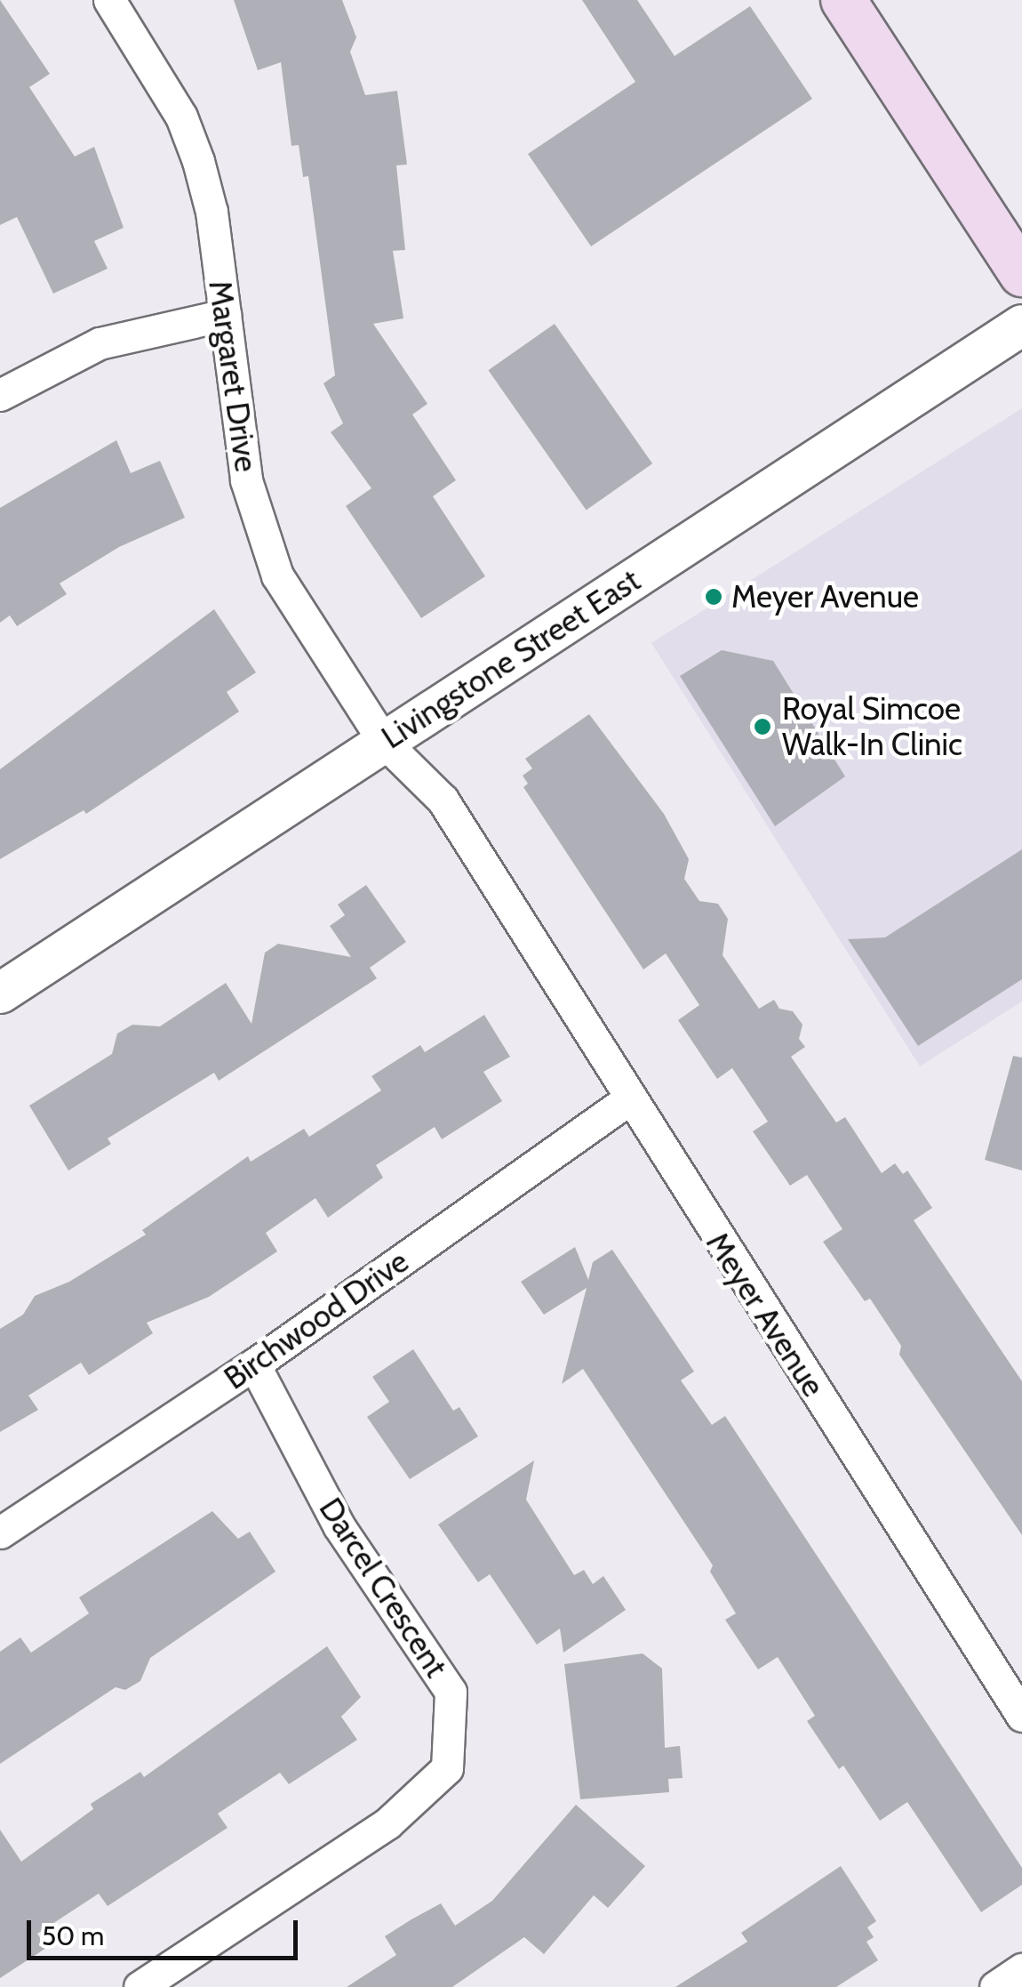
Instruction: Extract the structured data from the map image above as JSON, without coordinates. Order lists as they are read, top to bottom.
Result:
{
  "streets": {
    "street": [
      "Margaret Drive",
      "Livingstone Street East",
      "Meyer Avenue",
      "Birchwood Drive",
      "Darcel Crescent"
    ]
  },
  "crossings": [
    ["Margaret Drive", "Livingstone Street East"],
    ["Margaret Drive", "Meyer Avenue"],
    ["Livingstone Street East", "Meyer Avenue"],
    ["Meyer Avenue", "Birchwood Drive"],
    ["Birchwood Drive", "Darcel Crescent"]
  ],
  "places": ["Meyer Avenue", "Royal Simcoe Walk-In Clinic"],
  "scale_bar": "50 m"
}
